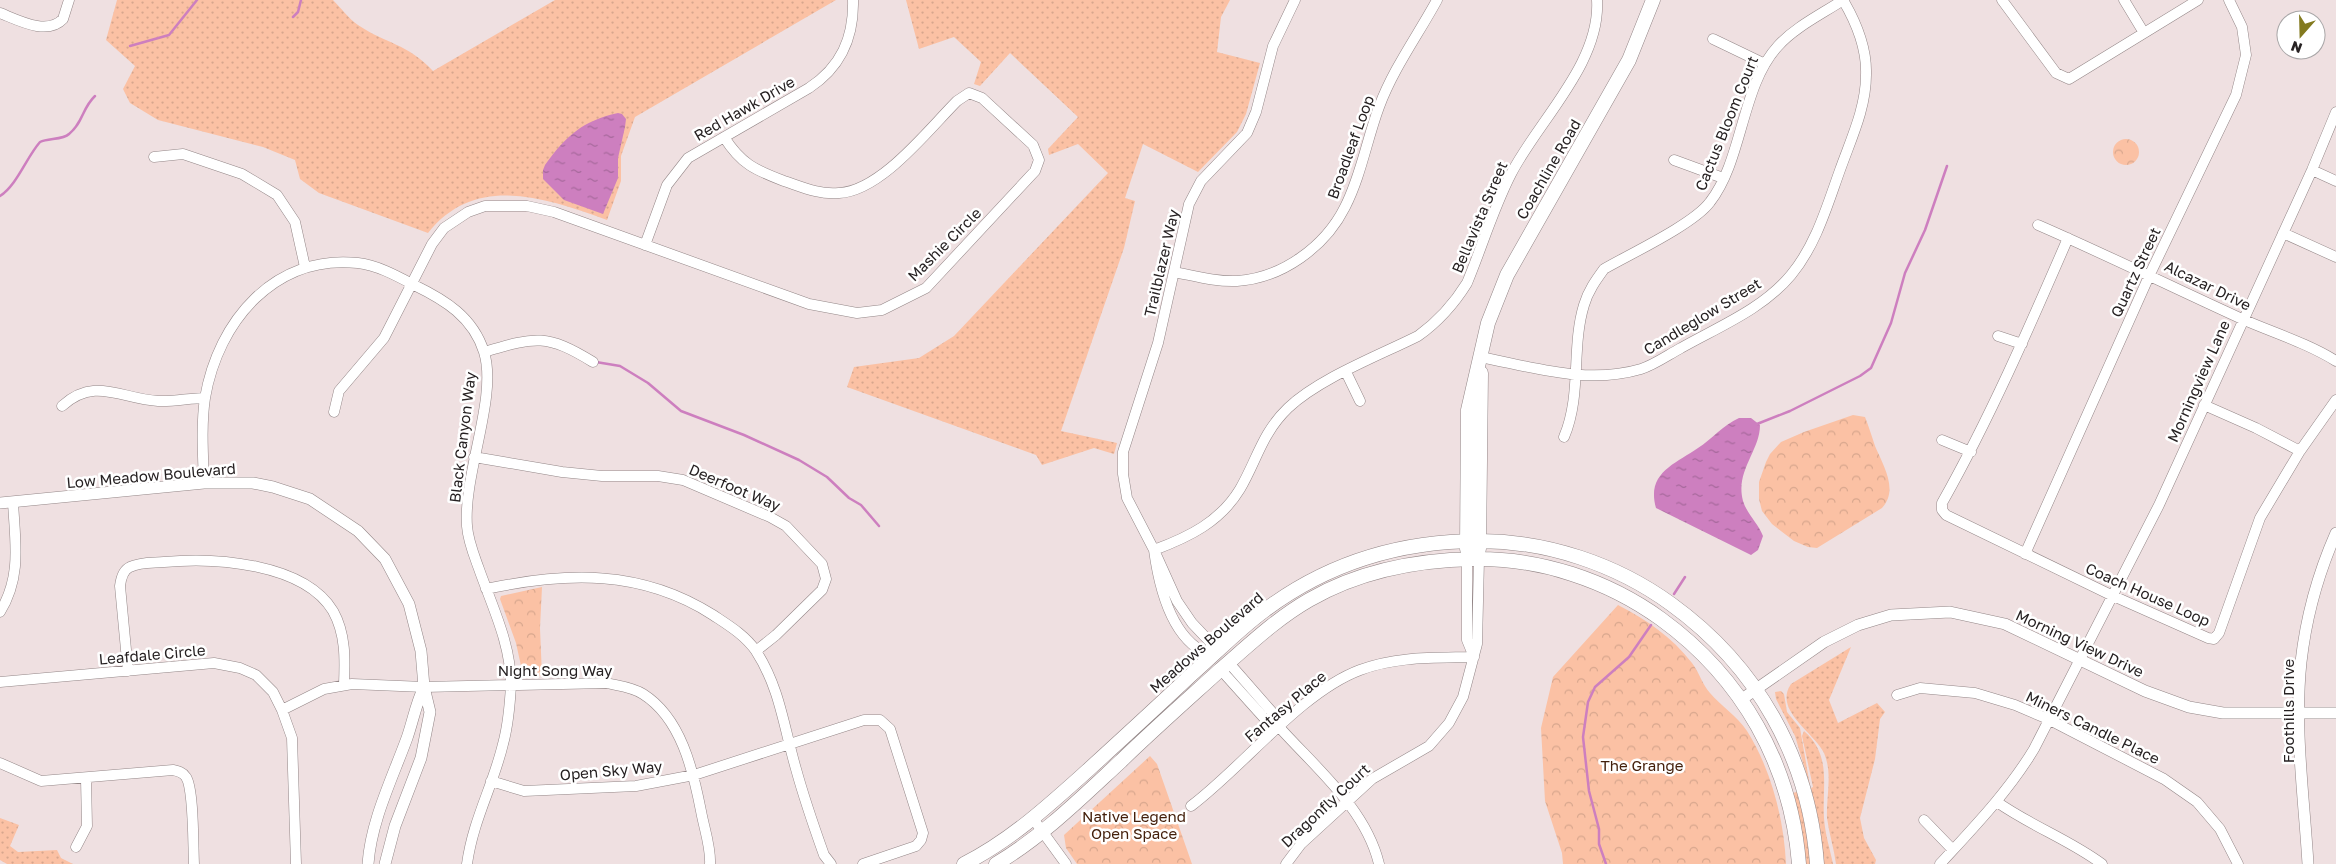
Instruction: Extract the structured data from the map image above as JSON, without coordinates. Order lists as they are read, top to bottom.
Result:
{
  "streets": {
    "main road": ["Coachline Road", "Meadows Boulevard"],
    "street": [
      "Red Hawk Drive",
      "Cactus Bloom Court",
      "Broadleaf Loop",
      "Bellavista Street",
      "Mashie Circle",
      "Trailblazer Way",
      "Quartz Street",
      "Alcazar Drive",
      "Candleglow Street",
      "Morningview Lane",
      "Black Canyon Way",
      "Low Meadow Boulevard",
      "Deerfoot Way",
      "Coach House Loop",
      "Morning View Drive",
      "Leafdale Circle",
      "Night Song Way",
      "Fantasy Place",
      "Foothills Drive",
      "Miners Candle Place",
      "Open Sky Way",
      "Dragonfly Court"
    ]
  },
  "crossings": [
    ["Red Hawk Drive", "Mashie Circle"],
    ["Cactus Bloom Court", "Candleglow Street"],
    ["Broadleaf Loop", "Trailblazer Way"],
    ["Coachline Road", "Candleglow Street"],
    ["Coachline Road", "Meadows Boulevard"],
    ["Bellavista Street", "Trailblazer Way"],
    ["Mashie Circle", "Black Canyon Way"],
    ["Trailblazer Way", "Meadows Boulevard"],
    ["Quartz Street", "Alcazar Drive"],
    ["Quartz Street", "Coach House Loop"],
    ["Alcazar Drive", "Morningview Lane"],
    ["Alcazar Drive", "Coach House Loop"],
    ["Morningview Lane", "Coach House Loop"],
    ["Morningview Lane", "Morning View Drive"],
    ["Morningview Lane", "Miners Candle Place"],
    ["Black Canyon Way", "Low Meadow Boulevard"],
    ["Black Canyon Way", "Deerfoot Way"],
    ["Black Canyon Way", "Night Song Way"],
    ["Black Canyon Way", "Open Sky Way"],
    ["Low Meadow Boulevard", "Night Song Way"],
    ["Meadows Boulevard", "Morning View Drive"],
    ["Morning View Drive", "Foothills Drive"],
    ["Leafdale Circle", "Night Song Way"],
    ["Night Song Way", "Open Sky Way"],
    ["Fantasy Place", "Dragonfly Court"]
  ],
  "parks": ["The Grange", "Native Legend Open Space"],
  "north": "bottom"
}
